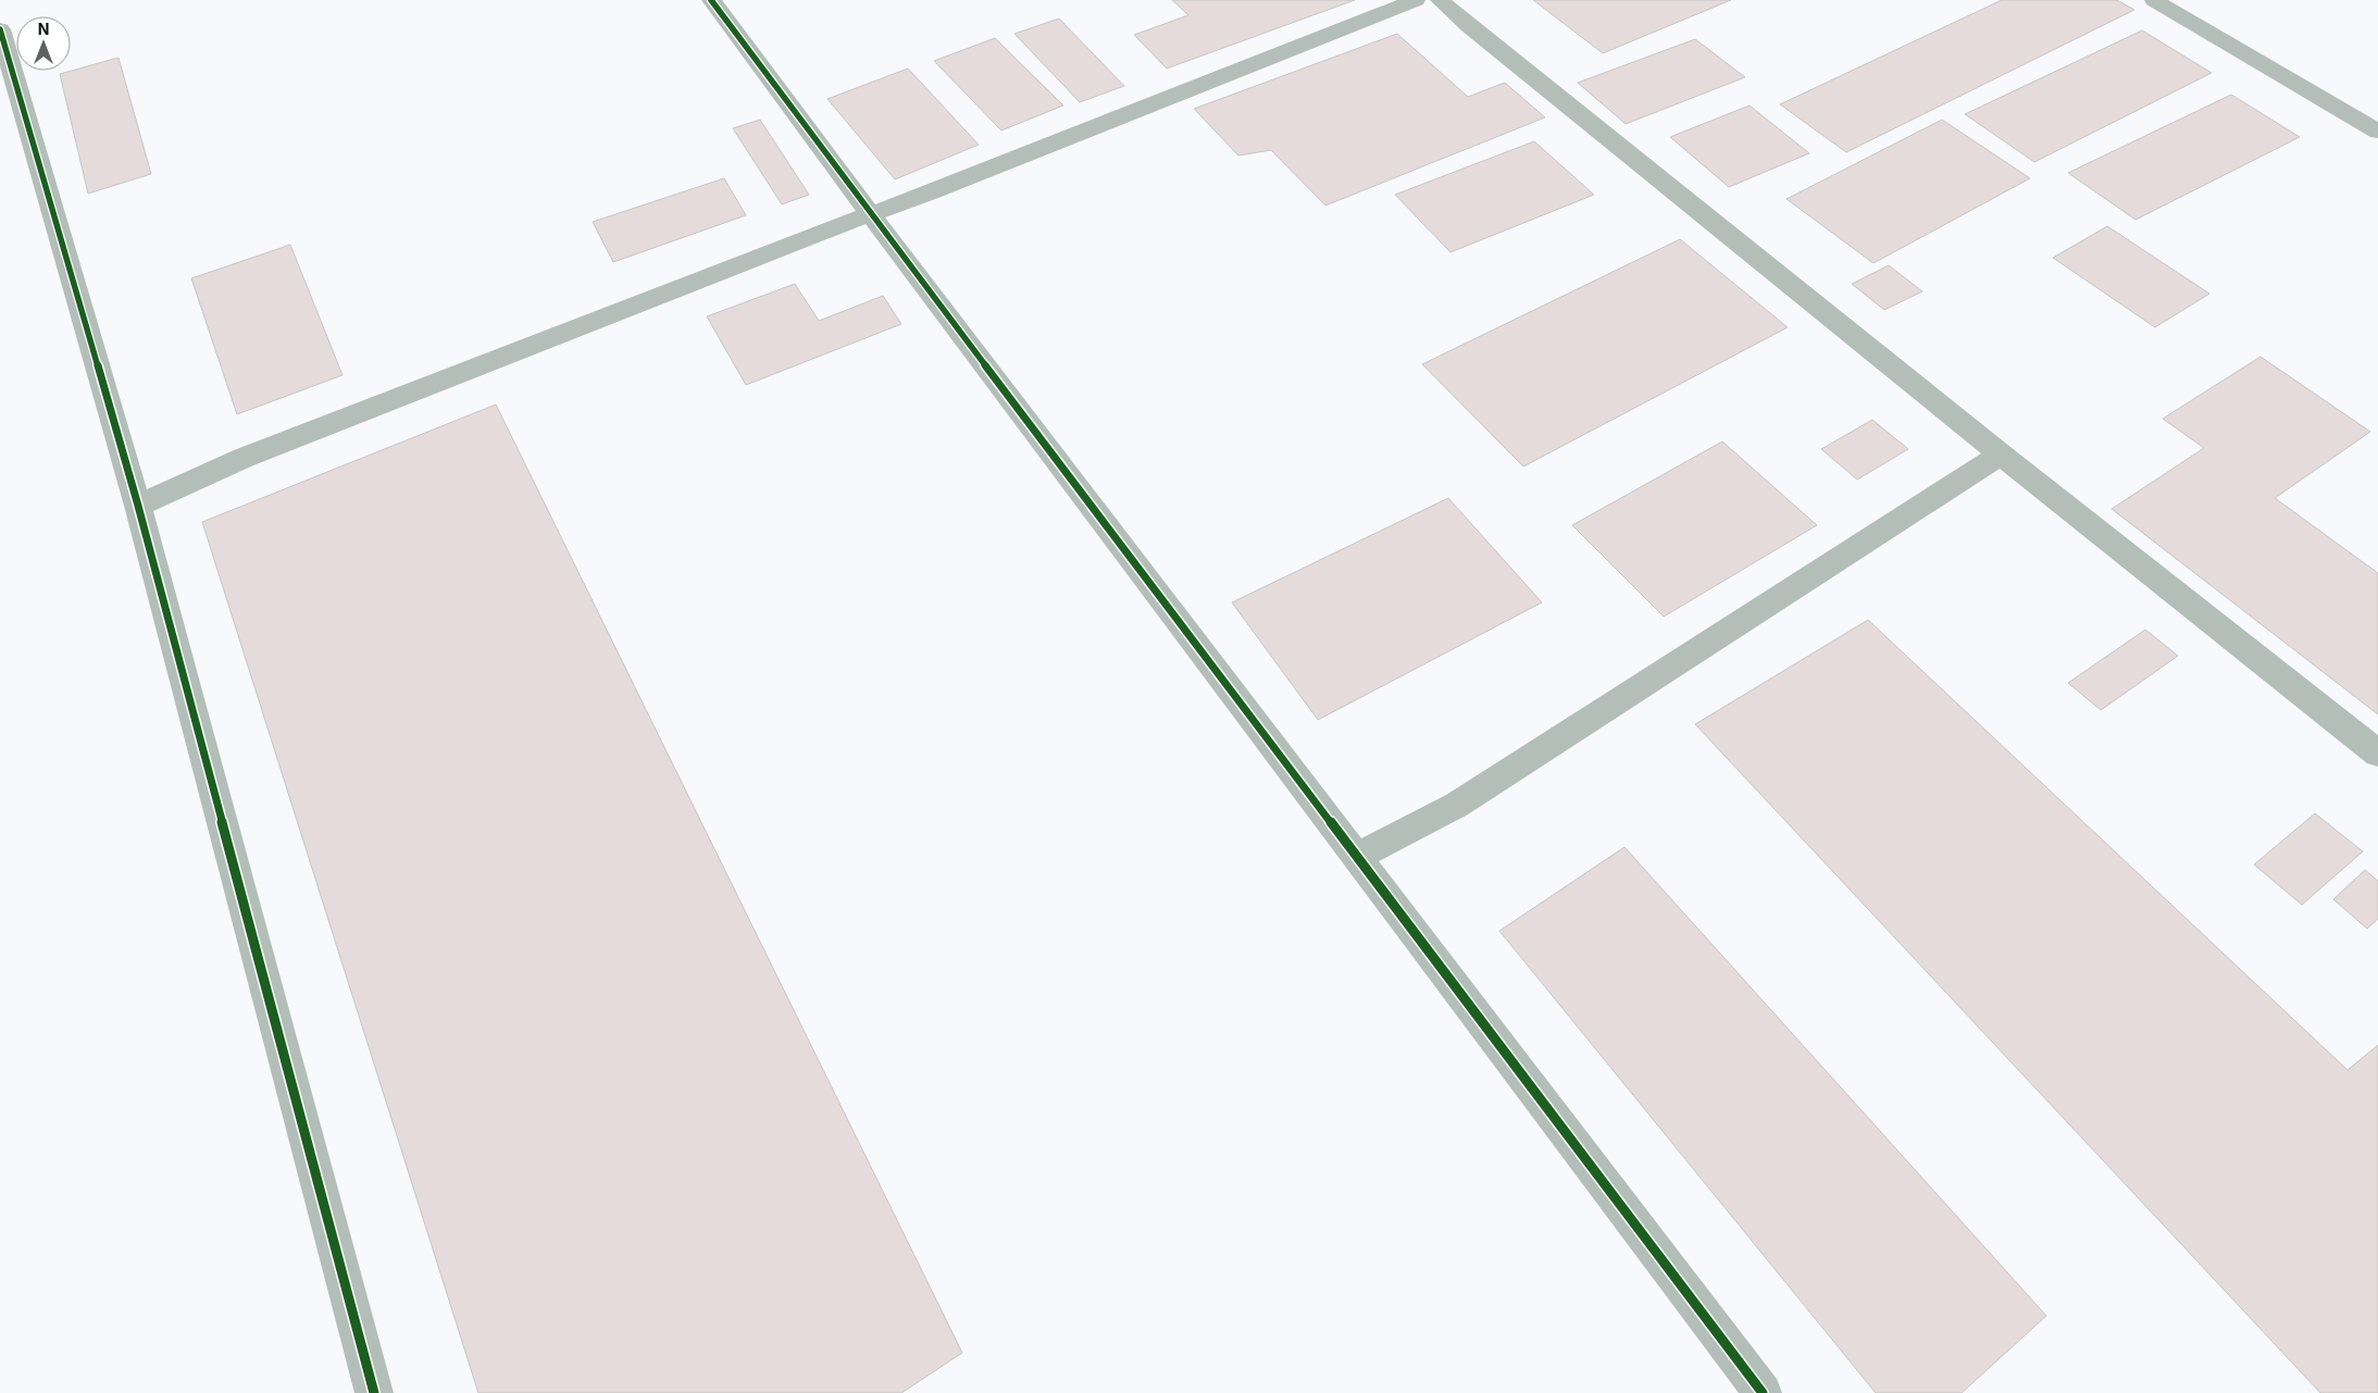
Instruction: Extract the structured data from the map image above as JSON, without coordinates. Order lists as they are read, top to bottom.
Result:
{
  "north": "top"
}
